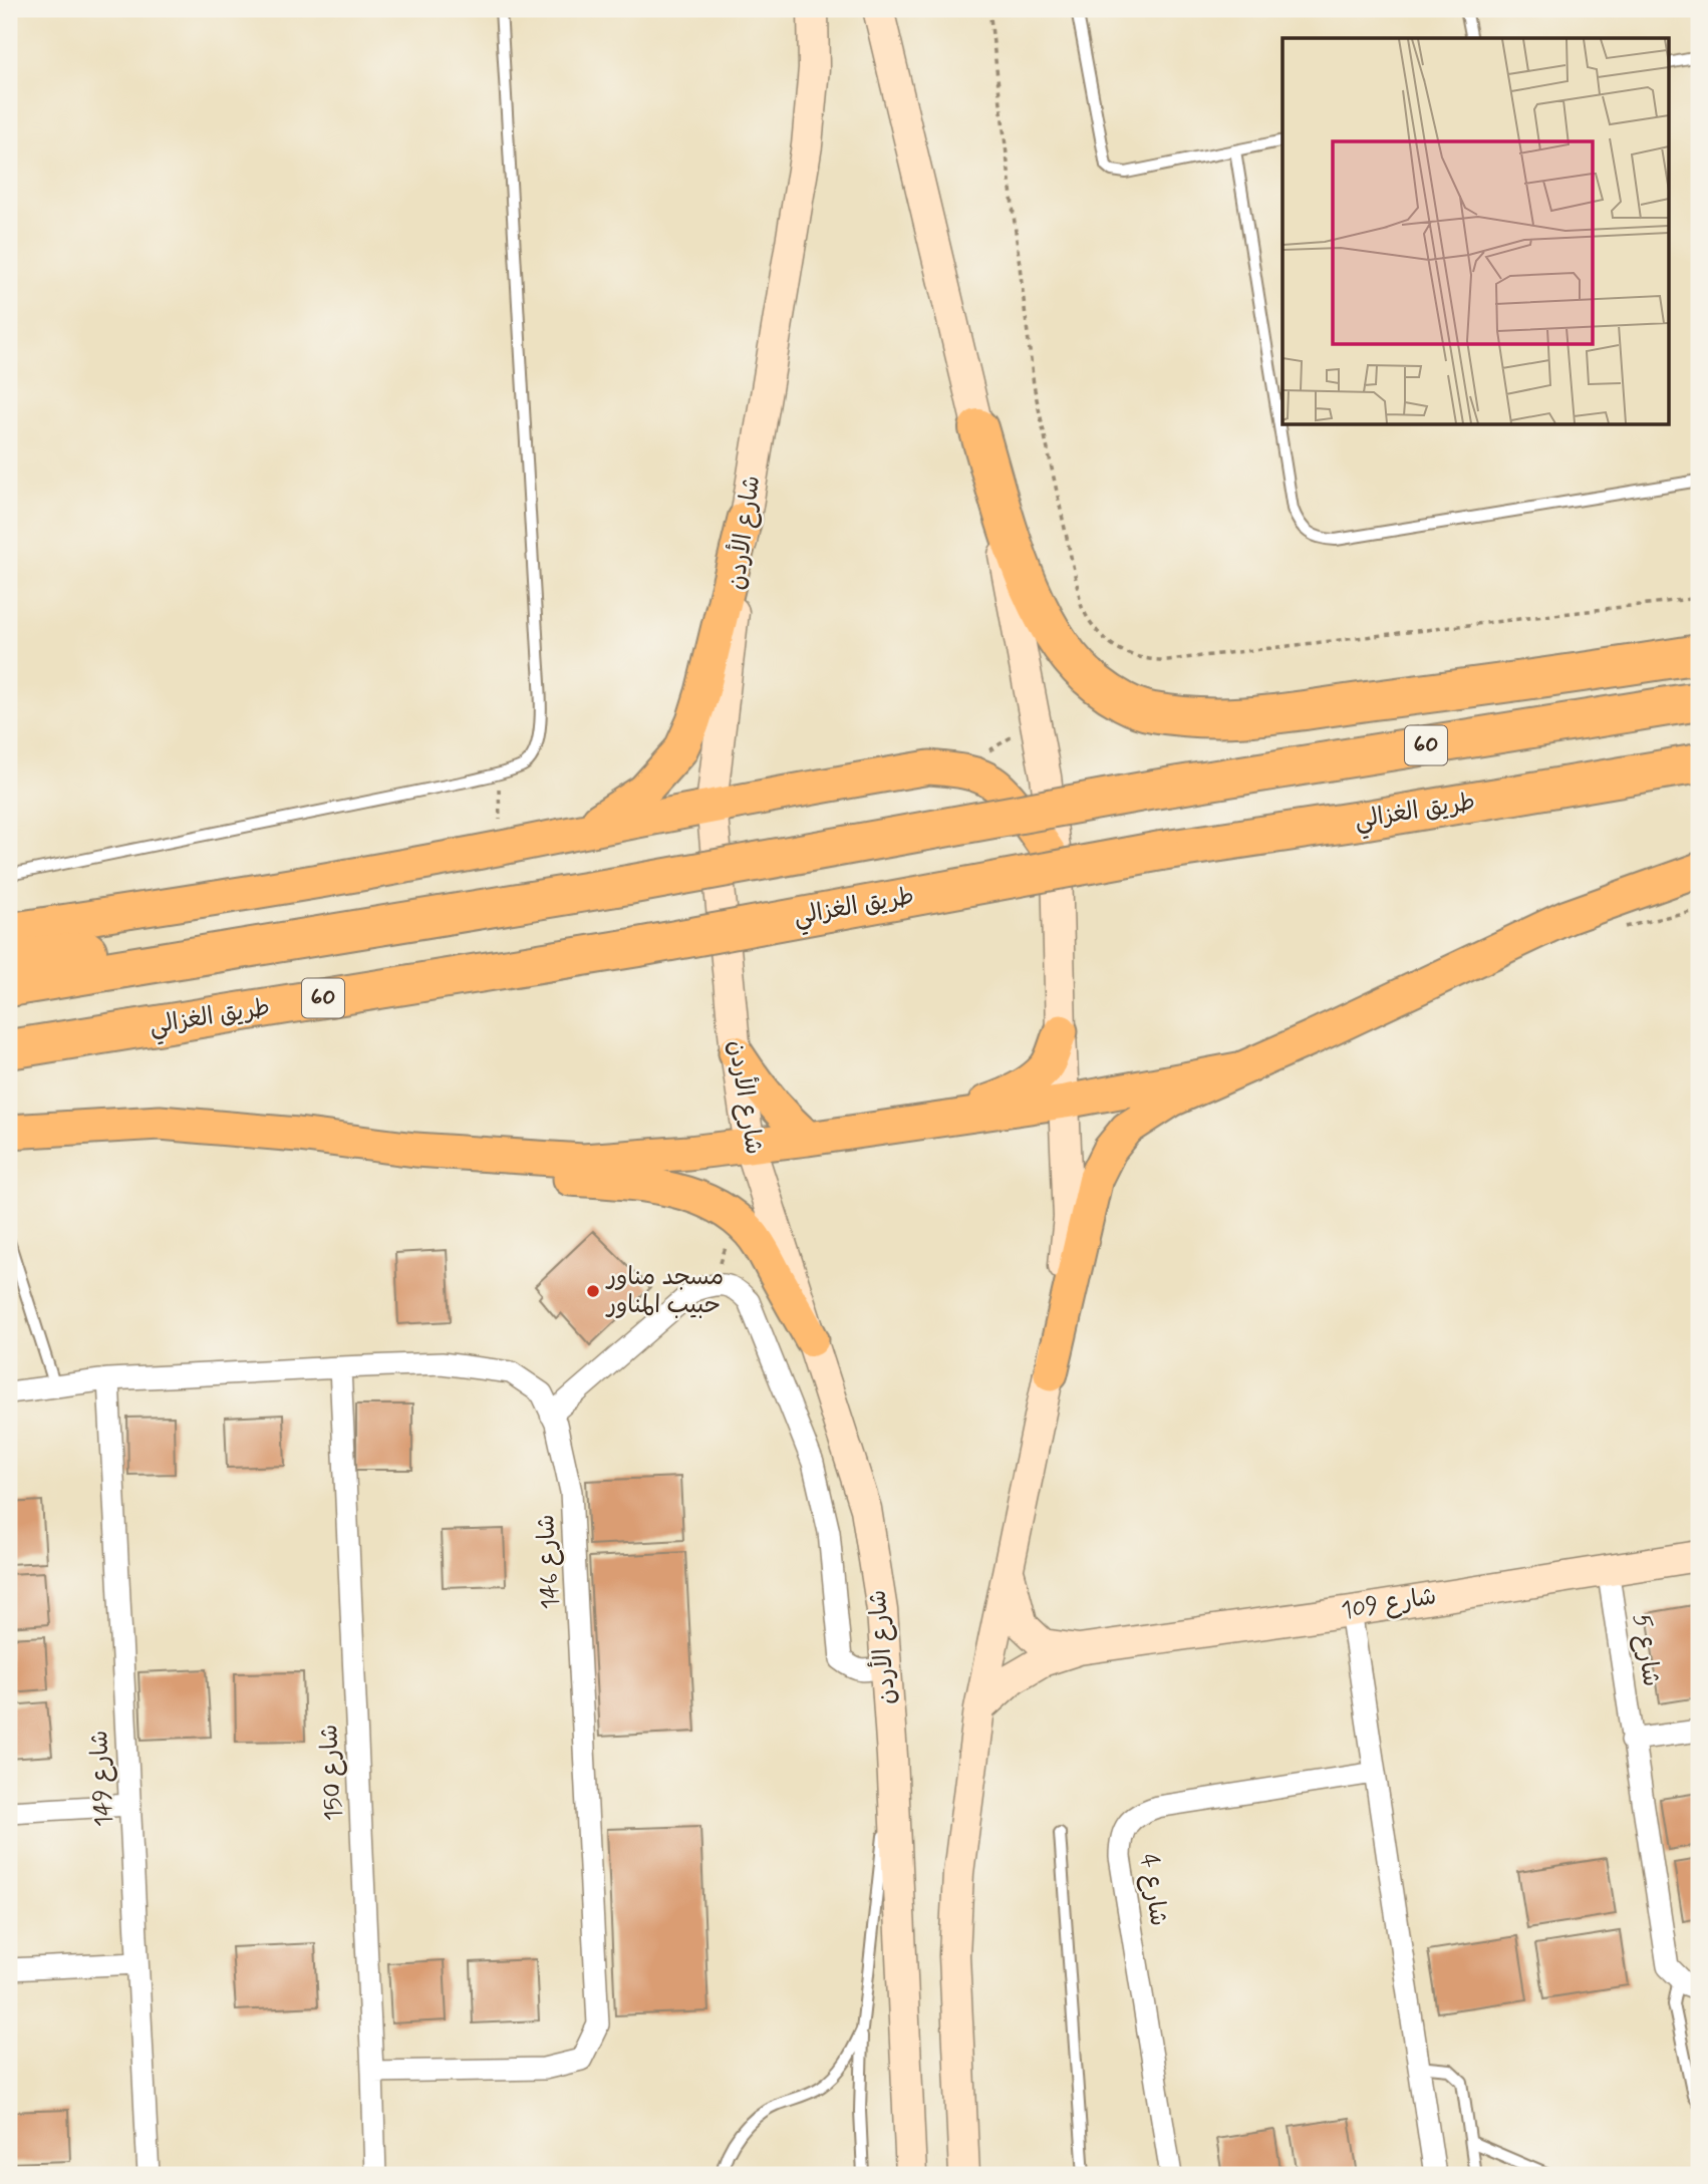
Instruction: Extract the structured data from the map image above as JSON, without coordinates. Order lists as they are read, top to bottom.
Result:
{
  "streets": {
    "highway": ["60", "طريق الغزالي"],
    "main road": ["شارع الأردن", "شارع 109"],
    "street": [
      "شارع 146",
      "شارع 5",
      "شارع 150",
      "شارع 149",
      "شارع 4"
    ]
  },
  "crossings": [
    ["شارع 146", "شارع 150"],
    ["شارع 146", "شارع 149"],
    ["شارع 109", "شارع 5"]
  ],
  "places": ["مسجد مناور حبيب المناور"]
}
